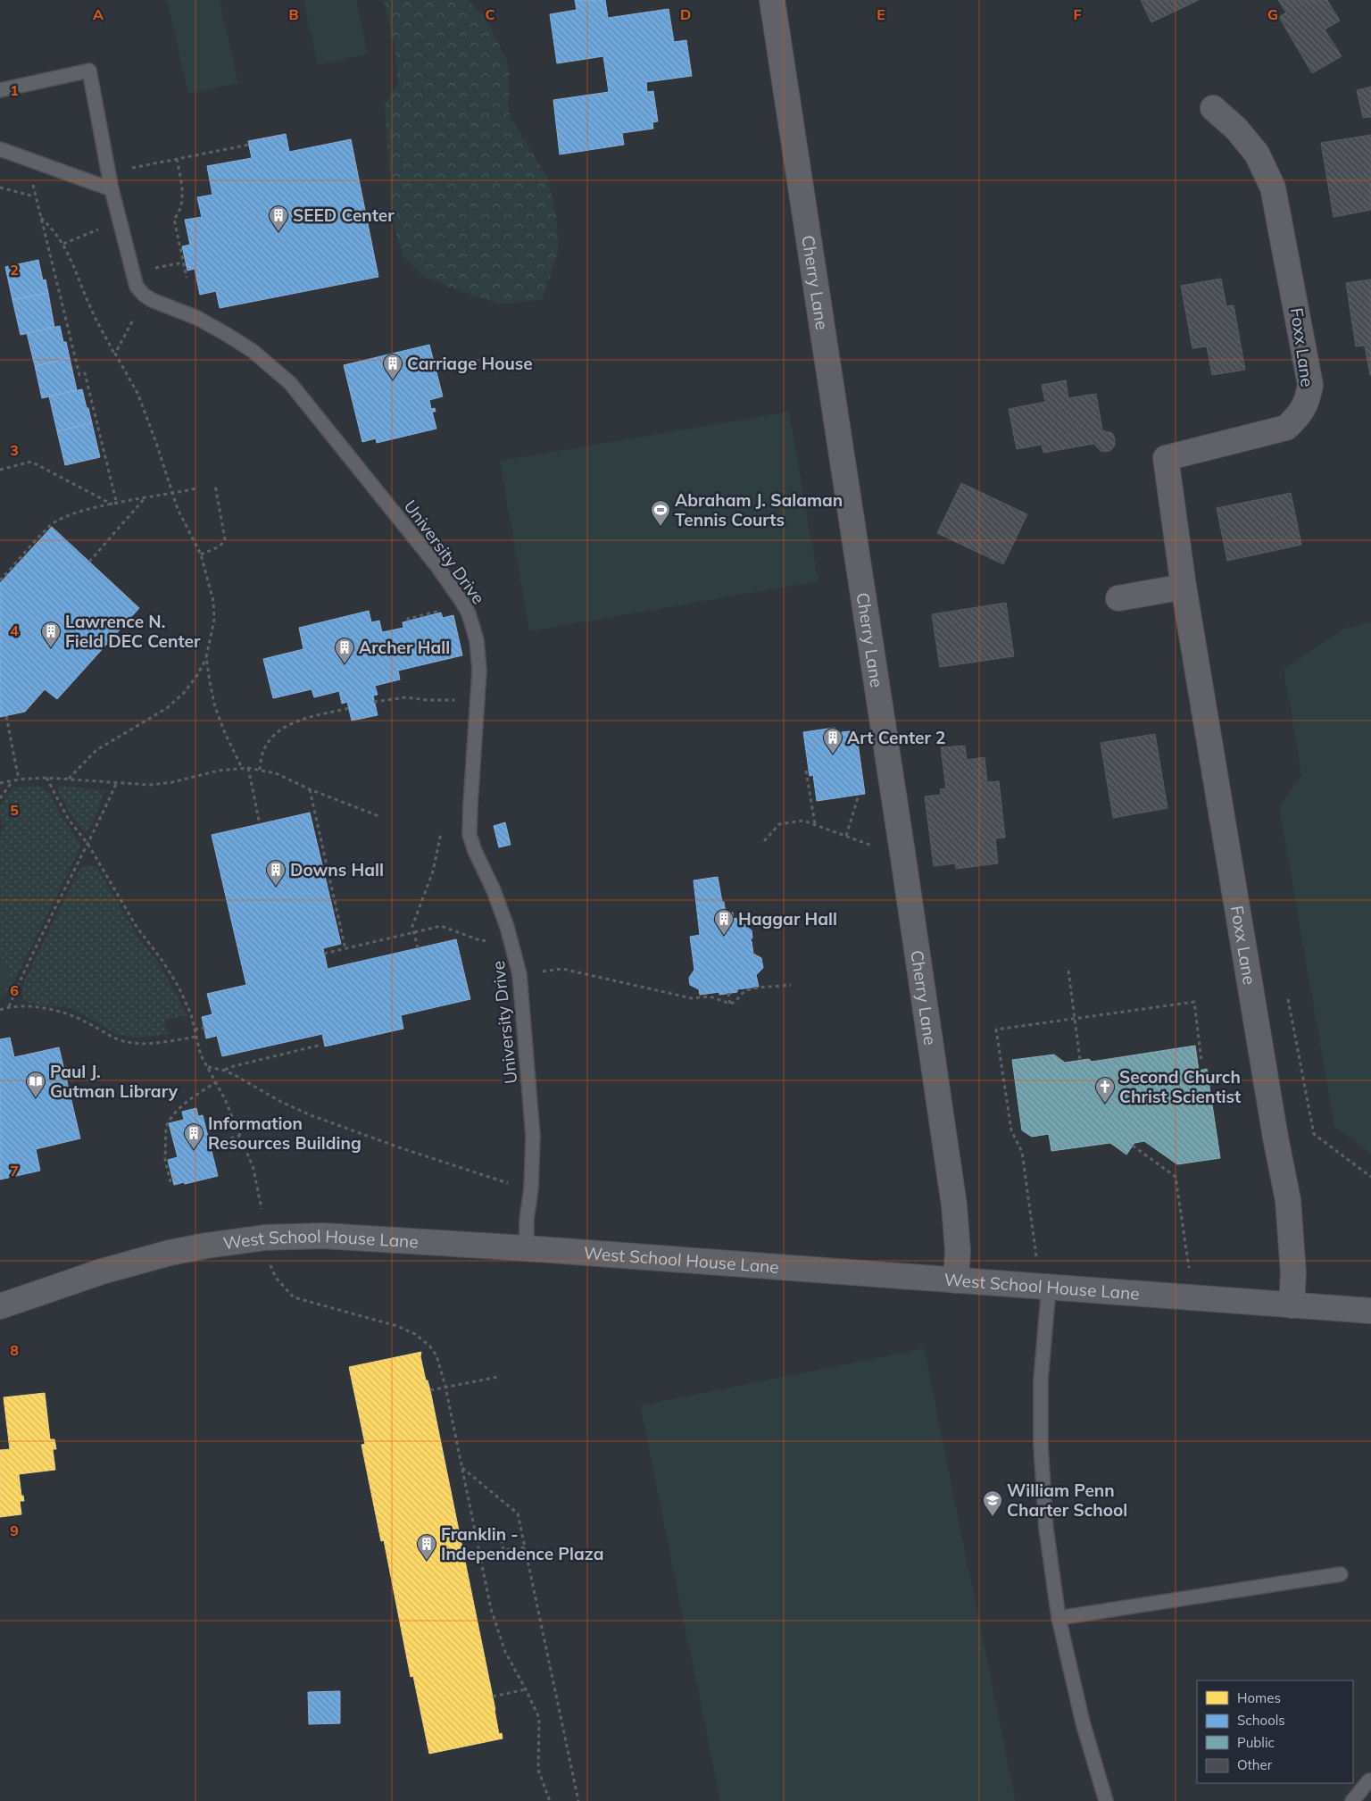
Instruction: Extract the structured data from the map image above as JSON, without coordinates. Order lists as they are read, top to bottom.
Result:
{
  "streets": {
    "street": ["Cherry Lane", "Foxx Lane", "West School House Lane"],
    "lane": ["University Drive"]
  },
  "crossings": [
    ["Cherry Lane", "West School House Lane"],
    ["Foxx Lane", "West School House Lane"],
    ["University Drive", "West School House Lane"]
  ],
  "places": {
    "building": [
      "SEED Center",
      "Carriage House",
      "Lawrence N. Field DEC Center",
      "Archer Hall",
      "Art Center 2",
      "Downs Hall",
      "Haggar Hall",
      "Information Resources Building",
      "Franklin - Independence Plaza"
    ],
    "sports": ["Abraham J. Salaman Tennis Courts"],
    "library": ["Paul J. Gutman Library"],
    "church": ["Second Church Christ Scientist"],
    "school or university": ["William Penn Charter School"]
  },
  "legend": [
    "Homes",
    "Schools",
    "Public",
    "Other"
  ],
  "grid": {
    "columns": [
      "A",
      "B",
      "C",
      "D",
      "E",
      "F",
      "G"
    ],
    "rows": [
      "1",
      "2",
      "3",
      "4",
      "5",
      "6",
      "7",
      "8",
      "9"
    ]
  }
}
